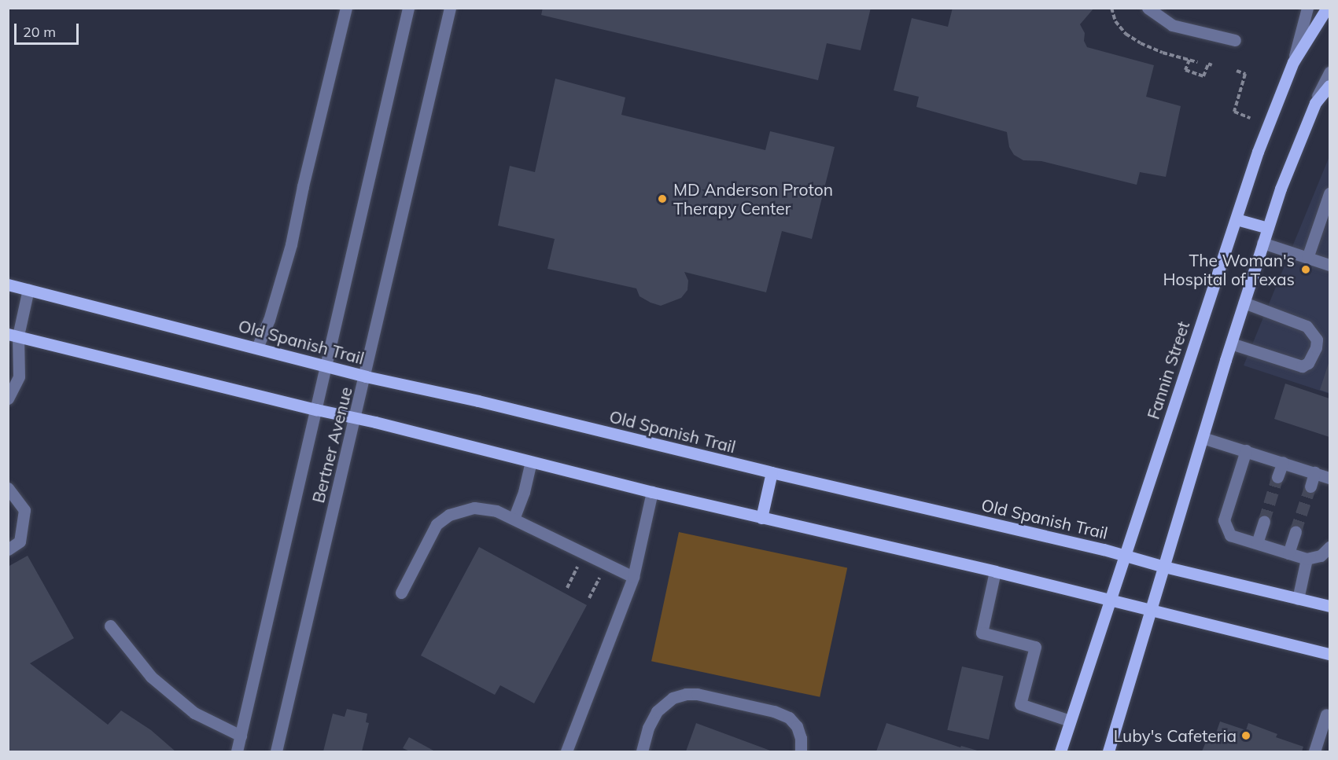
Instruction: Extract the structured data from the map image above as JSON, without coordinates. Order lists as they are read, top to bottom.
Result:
{
  "streets": {
    "main road": ["Old Spanish Trail", "Fannin Street"],
    "street": ["Bertner Avenue"]
  },
  "crossings": [
    ["Old Spanish Trail", "Fannin Street"],
    ["Old Spanish Trail", "Bertner Avenue"]
  ],
  "places": ["MD Anderson Proton Therapy Center", "The Woman's Hospital of Texas", "Luby's Cafeteria"],
  "scale_bar": "20 m"
}
